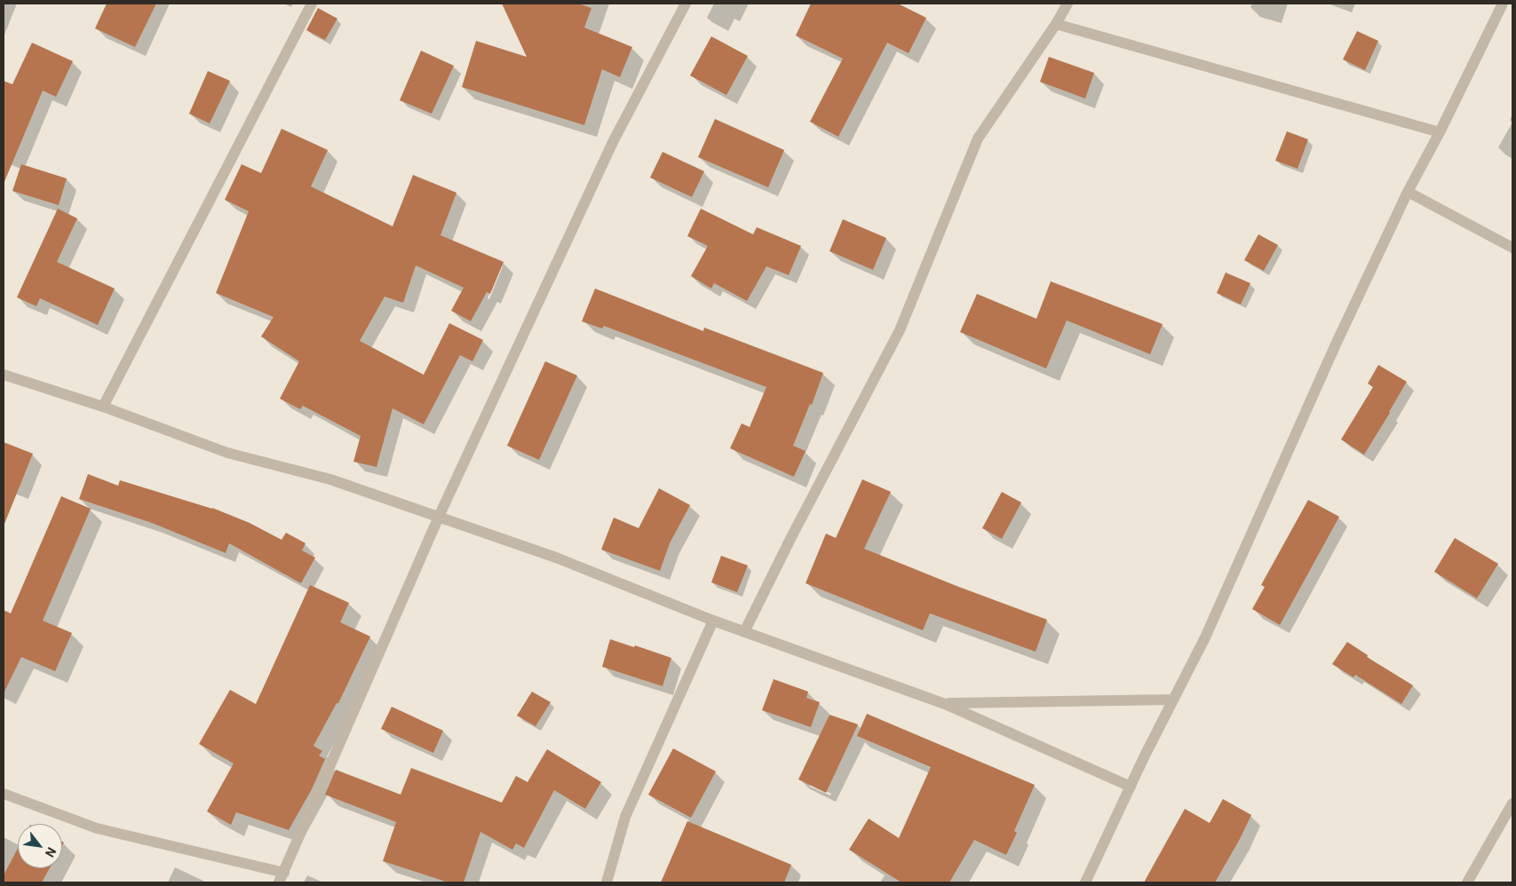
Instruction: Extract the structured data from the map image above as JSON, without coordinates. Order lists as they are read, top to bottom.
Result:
{
  "north": "bottom right"
}
